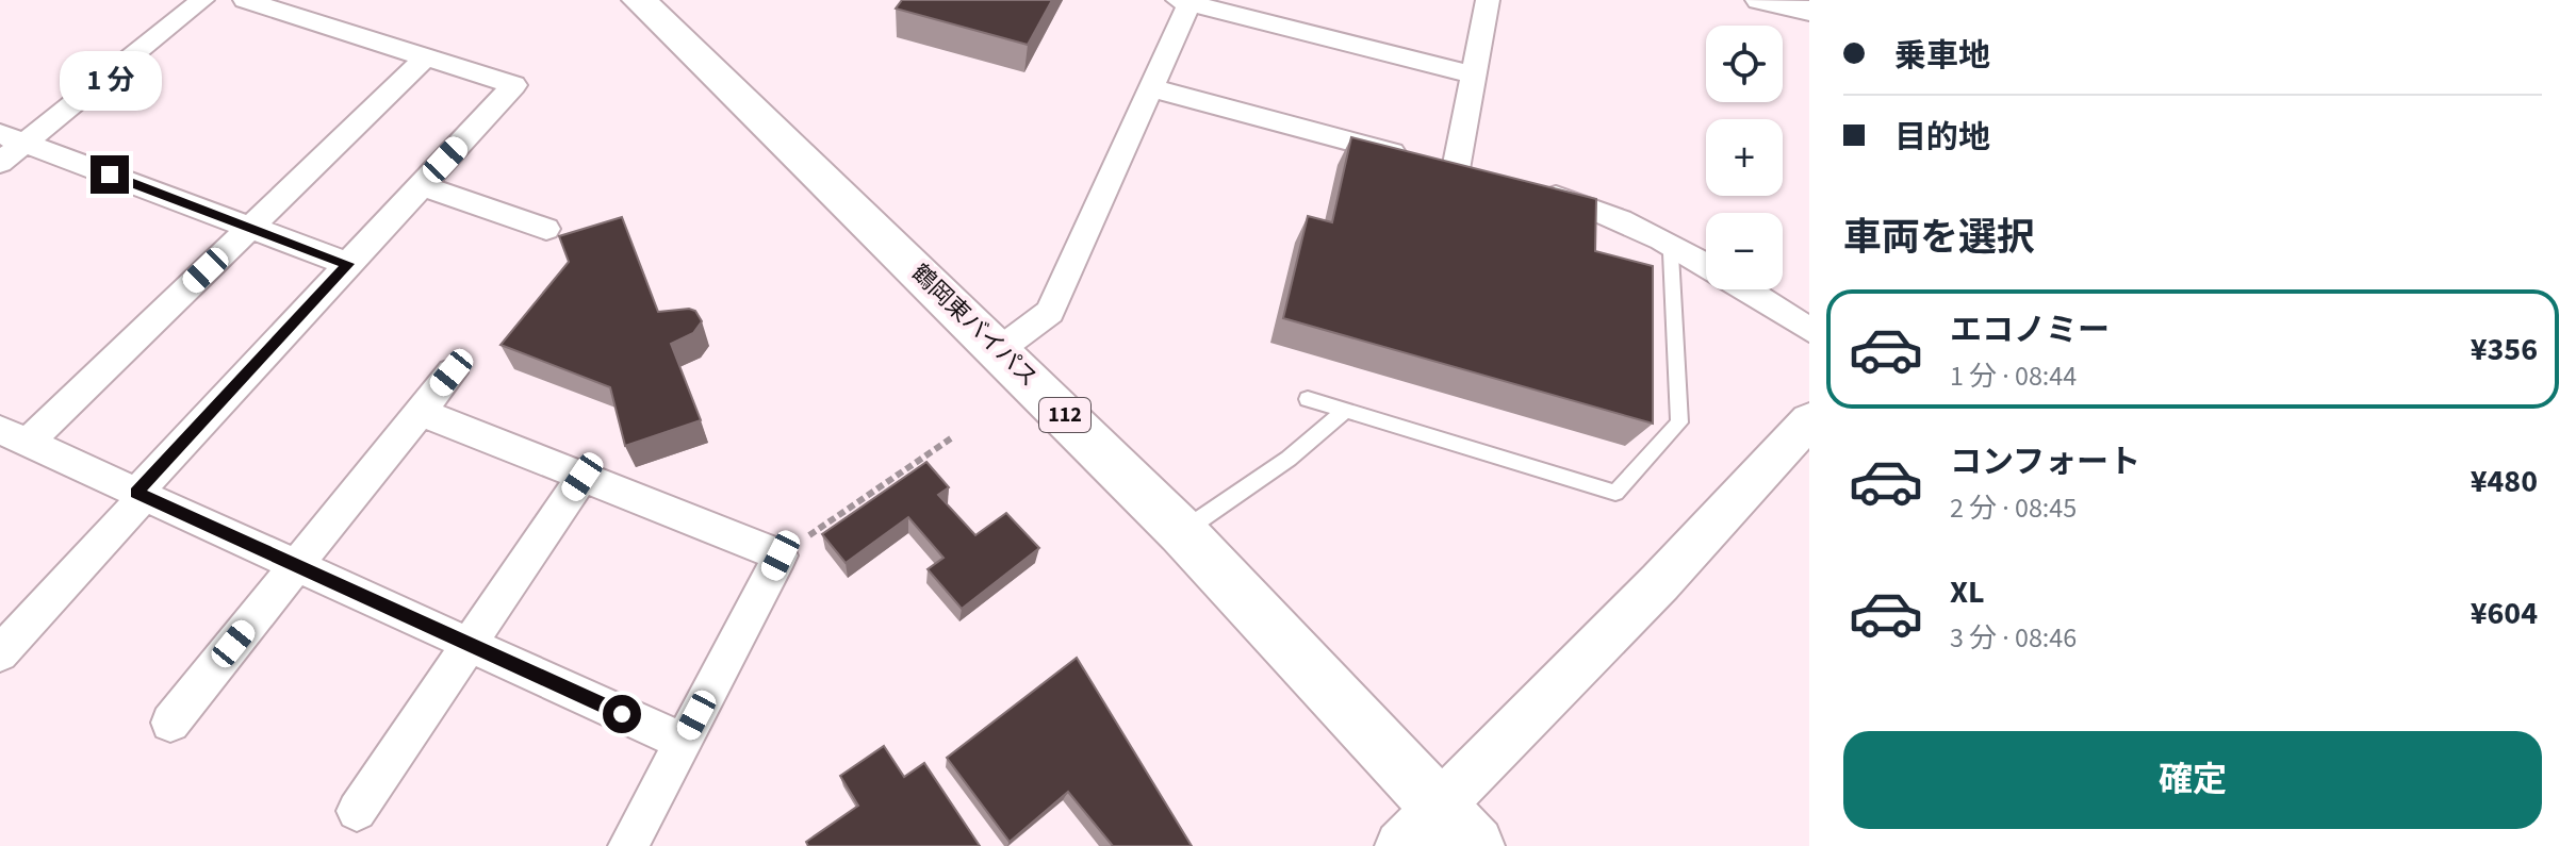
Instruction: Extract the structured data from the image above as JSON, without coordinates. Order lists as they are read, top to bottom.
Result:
{
  "streets": {
    "highway": ["鶴岡東バイパス", "112"]
  },
  "page": {
    "banner": ["乗車地", "目的地"],
    "map_buttons": ["+", "−"],
    "bubble": "1 分",
    "heading": "車両を選択",
    "list": [
      {
        "name": "エコノミー",
        "note": "1 分 · 08:44",
        "value": "¥356"
      },
      {
        "name": "コンフォート",
        "note": "2 分 · 08:45",
        "value": "¥480"
      },
      {
        "name": "XL",
        "note": "3 分 · 08:46",
        "value": "¥604"
      }
    ],
    "buttons": "確定"
  }
}
